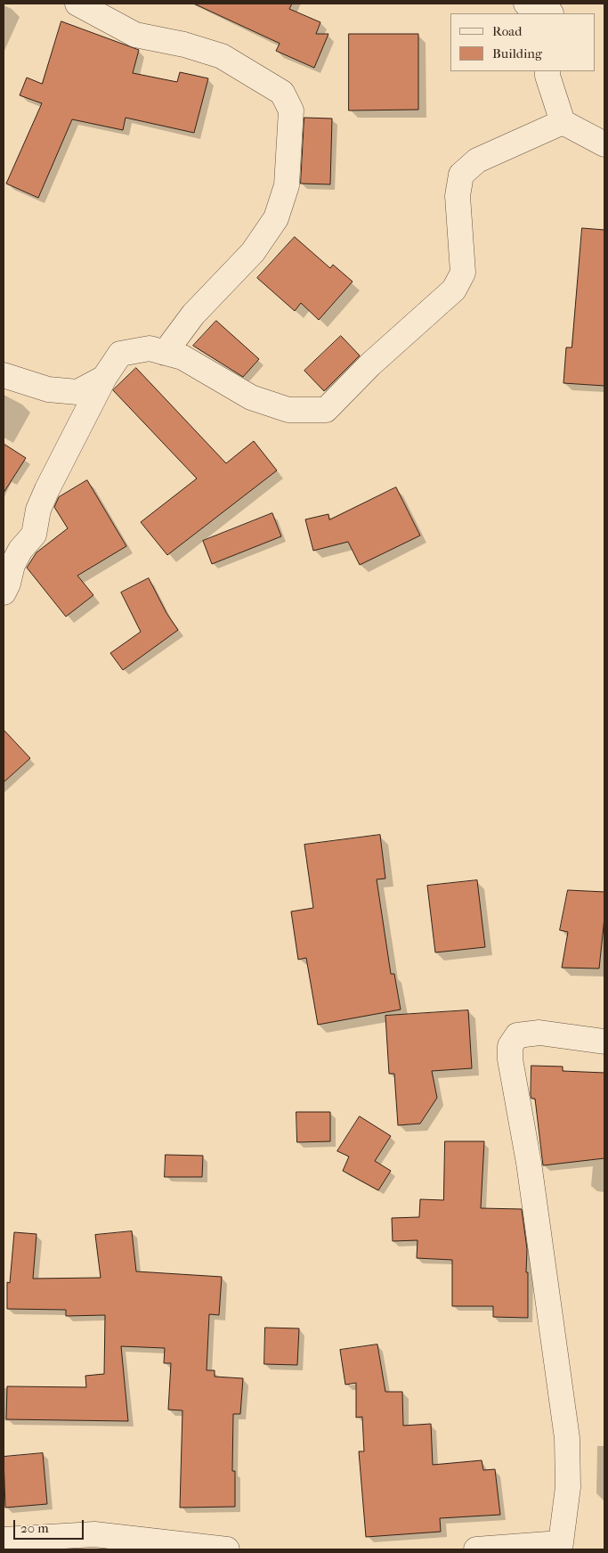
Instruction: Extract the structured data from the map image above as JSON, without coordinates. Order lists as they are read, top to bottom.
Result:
{
  "legend": ["Road", "Building"],
  "scale_bar": "20 m"
}
